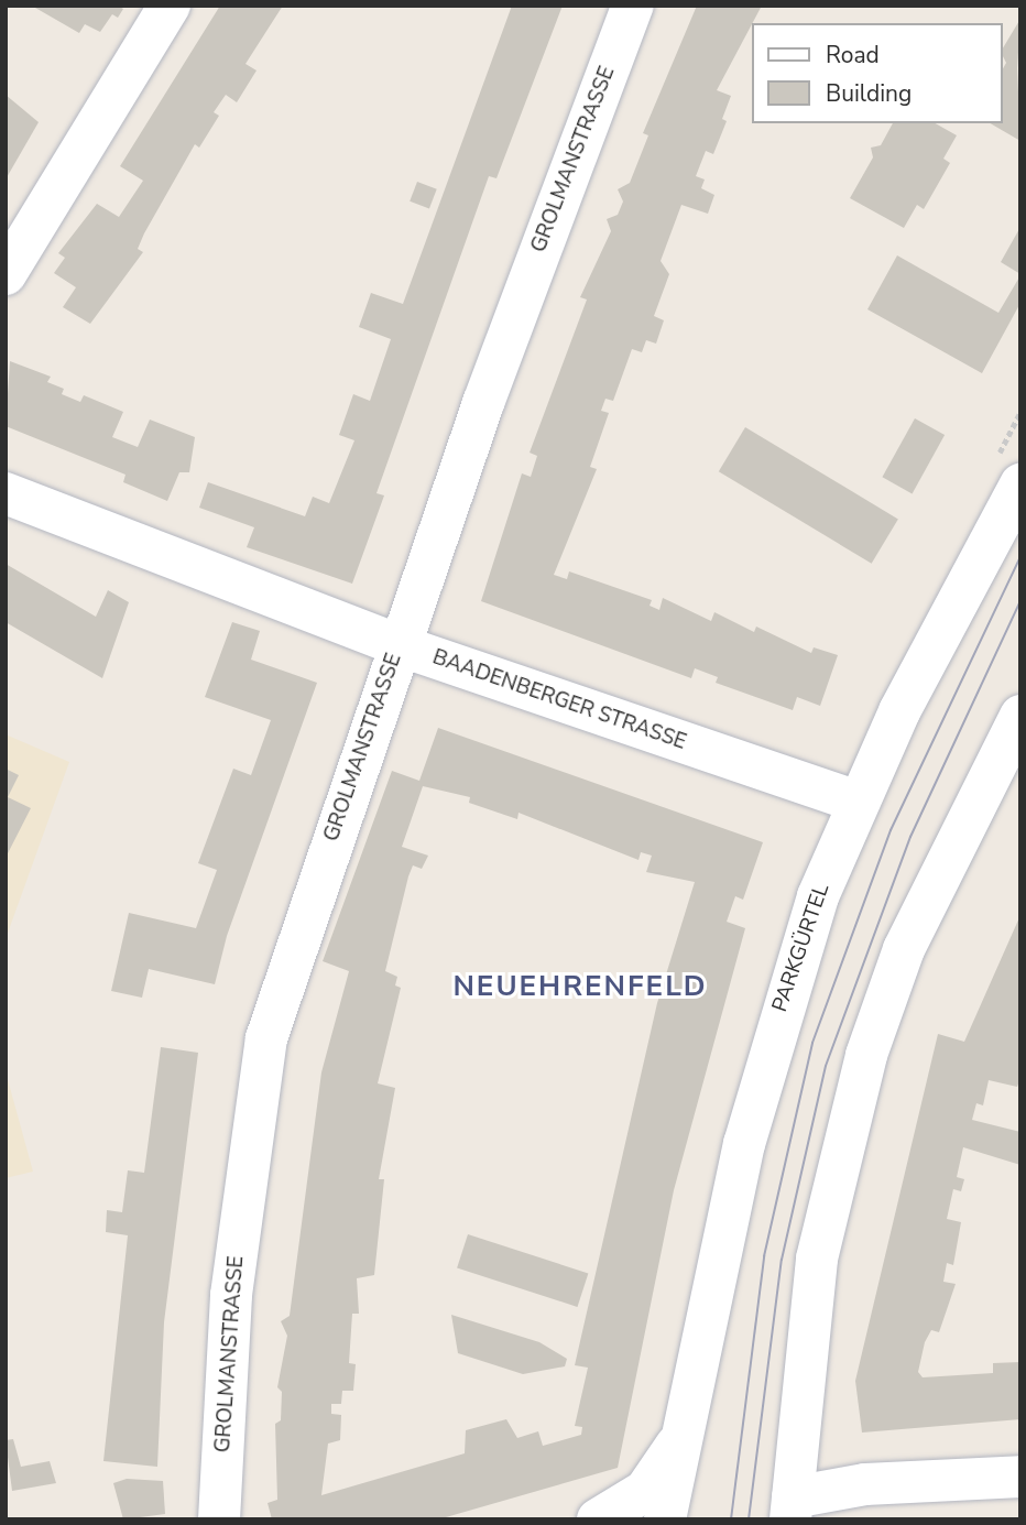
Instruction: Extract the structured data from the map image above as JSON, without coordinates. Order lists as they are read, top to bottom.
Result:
{
  "streets": {
    "street": ["GROLMANSTRASSE", "BAADENBERGER STRASSE", "PARKGÜRTEL"]
  },
  "crossings": [
    ["GROLMANSTRASSE", "BAADENBERGER STRASSE"],
    ["BAADENBERGER STRASSE", "PARKGÜRTEL"]
  ],
  "districts": ["NEUEHRENFELD"],
  "legend": ["Road", "Building"]
}
